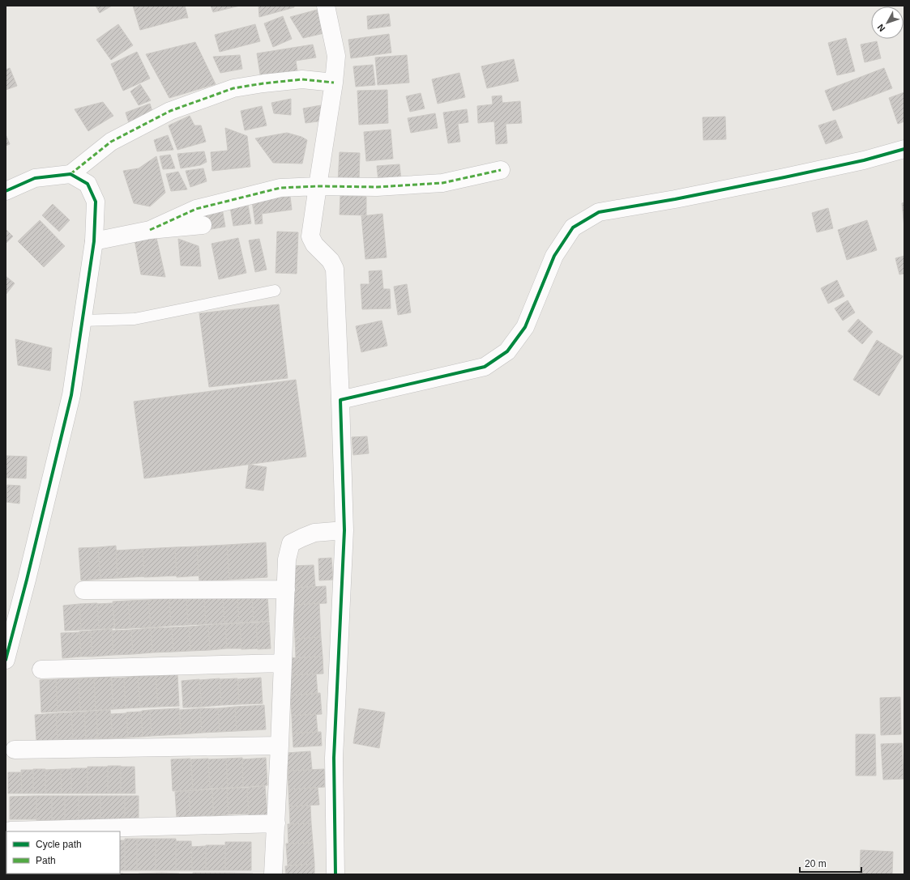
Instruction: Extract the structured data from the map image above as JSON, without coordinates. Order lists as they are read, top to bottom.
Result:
{
  "legend": ["Cycle path", "Path"],
  "scale_bar": "20 m",
  "north": "bottom left"
}
